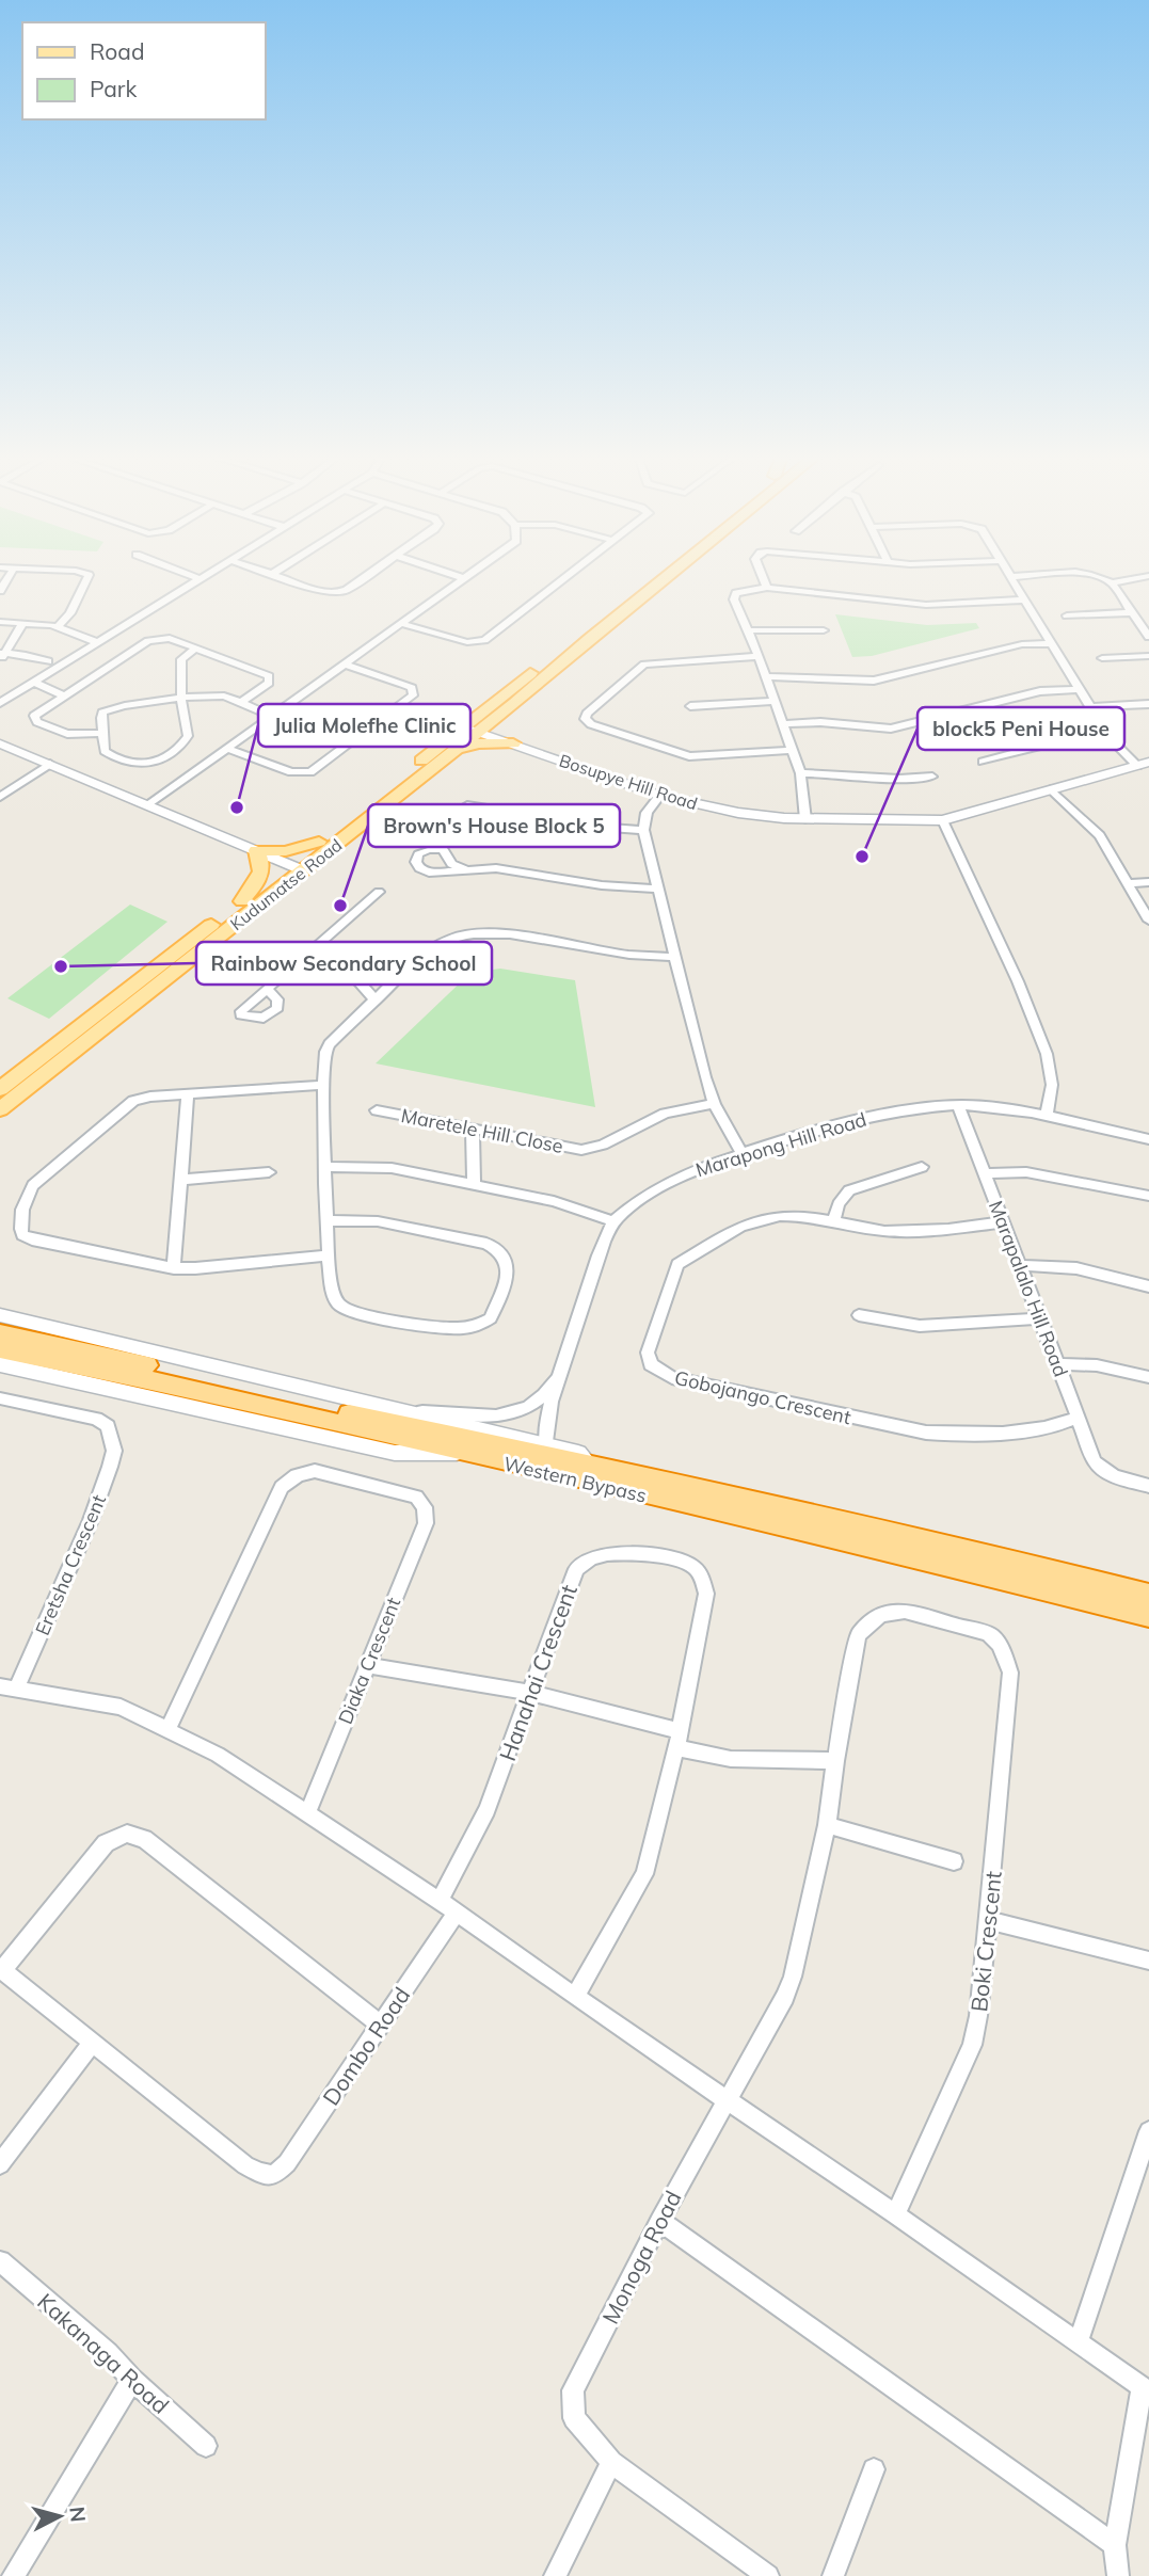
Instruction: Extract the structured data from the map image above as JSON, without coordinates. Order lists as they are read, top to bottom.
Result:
{
  "streets": {
    "highway": ["Western Bypass"],
    "main road": ["Kudumatse Road"],
    "street": [
      "Bosupye Hill Road",
      "Maretele Hill Close",
      "Marapong Hill Road",
      "Marapalalo Hill Road",
      "Gobojango Crescent",
      "Eretsha Crescent",
      "Diaka Crescent",
      "Hanahai Crescent",
      "Boki Crescent",
      "Dombo Road",
      "Monoga Road",
      "Kakanaga Road"
    ]
  },
  "crossings": [
    ["Bosupye Hill Road", "Kudumatse Road"],
    ["Marapong Hill Road", "Marapalalo Hill Road"],
    ["Marapalalo Hill Road", "Gobojango Crescent"]
  ],
  "places": [
    "Julia Molefhe Clinic",
    "block5 Peni House",
    "Brown's House Block 5",
    "Rainbow Secondary School"
  ],
  "legend": ["Road", "Park"],
  "north": "right"
}
